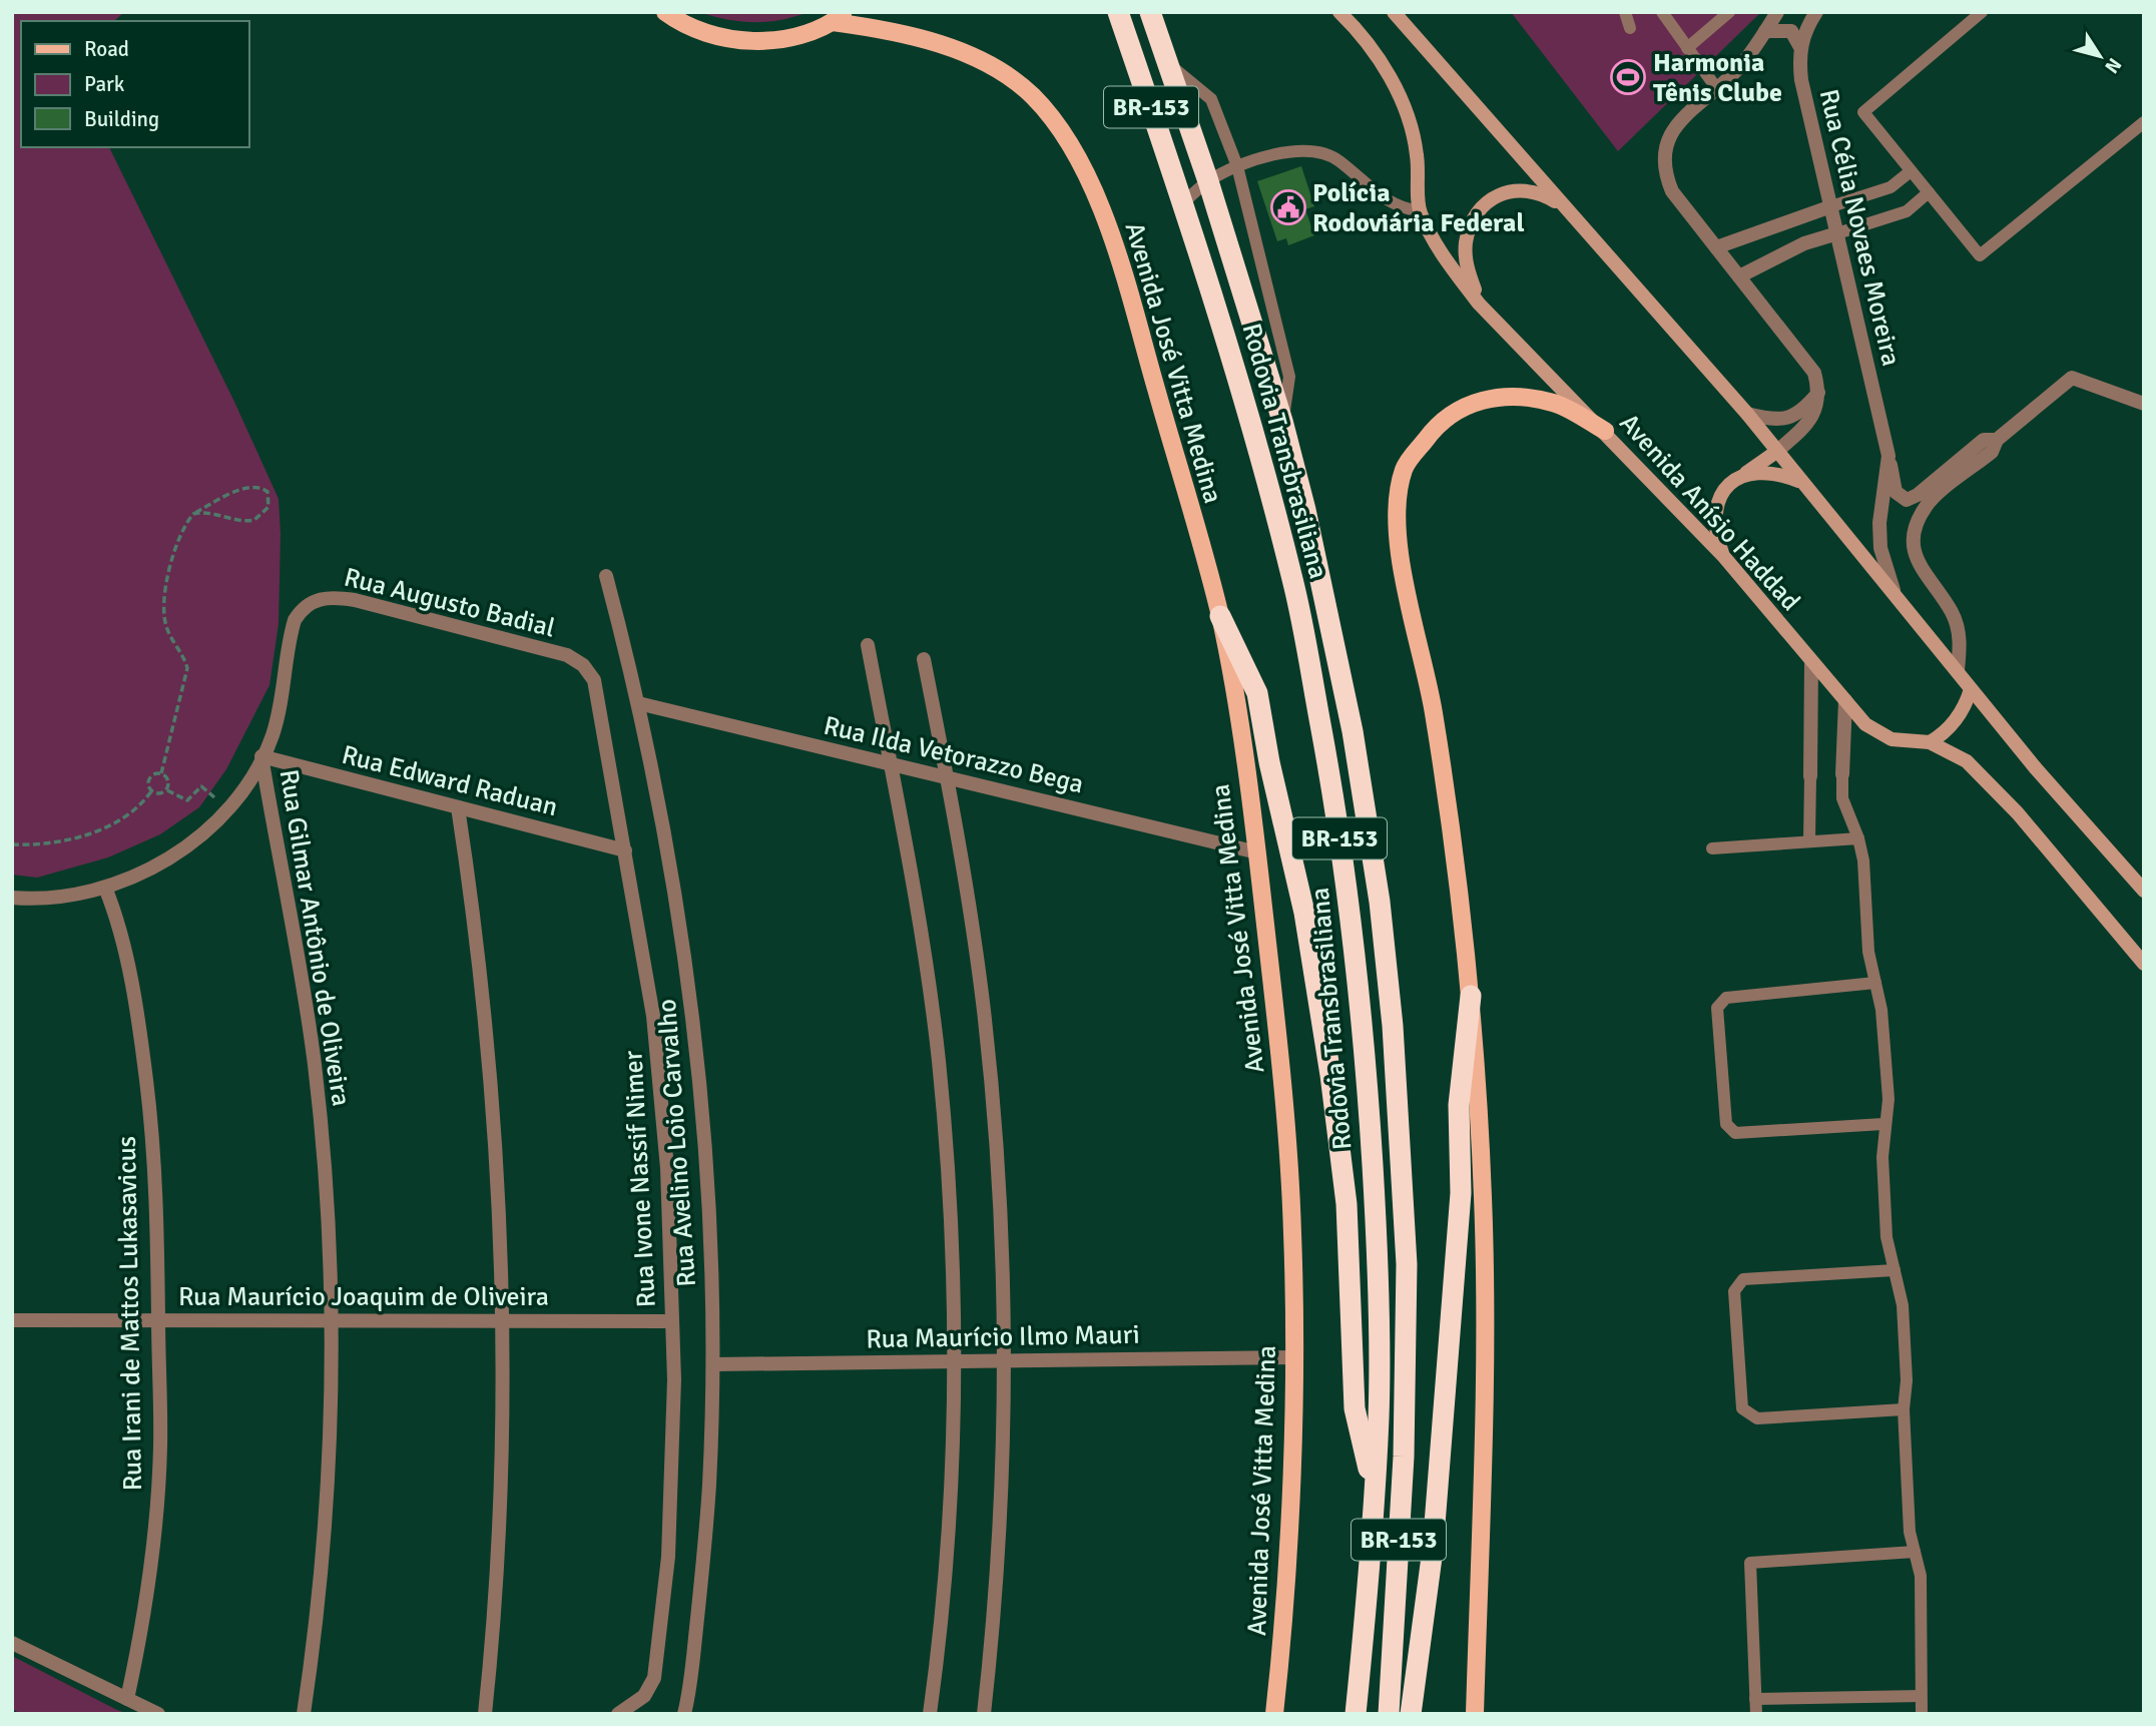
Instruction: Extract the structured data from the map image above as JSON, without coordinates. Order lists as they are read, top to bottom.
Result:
{
  "streets": {
    "highway": ["BR-153", "Rodovia Transbrasiliana"],
    "main road": ["Avenida José Vitta Medina", "Avenida Anísio Haddad"],
    "street": [
      "Rua Célia Novaes Moreira",
      "Rua Augusto Badial",
      "Rua Ilda Vetorazzo Bega",
      "Rua Edward Raduan",
      "Rua Gilmar Antônio de Oliveira",
      "Rua Avelino Loio Carvalho",
      "Rua Ivone Nassif Nimer",
      "Rua Maurício Joaquim de Oliveira",
      "Rua Irani de Mattos Lukasavicus",
      "Rua Maurício Ilmo Mauri"
    ]
  },
  "crossings": [
    ["Avenida José Vitta Medina", "Rua Ilda Vetorazzo Bega"],
    ["Avenida José Vitta Medina", "Rua Maurício Ilmo Mauri"],
    ["Rua Augusto Badial", "Rua Edward Raduan"],
    ["Rua Augusto Badial", "Rua Gilmar Antônio de Oliveira"],
    ["Rua Augusto Badial", "Rua Ivone Nassif Nimer"],
    ["Rua Augusto Badial", "Rua Irani de Mattos Lukasavicus"],
    ["Rua Ilda Vetorazzo Bega", "Rua Avelino Loio Carvalho"],
    ["Rua Edward Raduan", "Rua Gilmar Antônio de Oliveira"],
    ["Rua Edward Raduan", "Rua Ivone Nassif Nimer"],
    ["Rua Gilmar Antônio de Oliveira", "Rua Maurício Joaquim de Oliveira"],
    ["Rua Avelino Loio Carvalho", "Rua Maurício Ilmo Mauri"],
    ["Rua Ivone Nassif Nimer", "Rua Maurício Joaquim de Oliveira"],
    ["Rua Maurício Joaquim de Oliveira", "Rua Irani de Mattos Lukasavicus"]
  ],
  "places": {
    "sports": ["Harmonia Tênis Clube"],
    "public building": ["Polícia Rodoviária Federal"]
  },
  "legend": ["Road", "Park", "Building"],
  "north": "bottom right"
}
